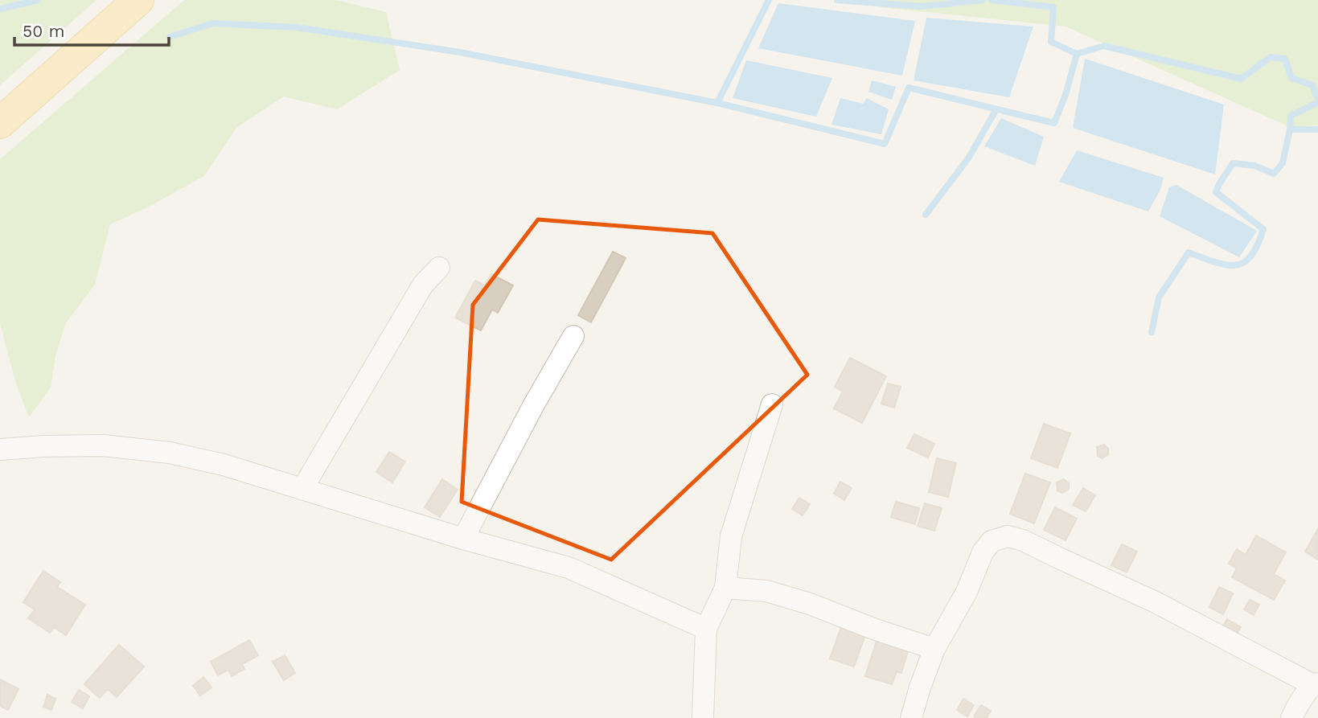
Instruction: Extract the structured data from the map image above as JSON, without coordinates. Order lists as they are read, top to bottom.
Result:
{
  "scale_bar": "50 m"
}
